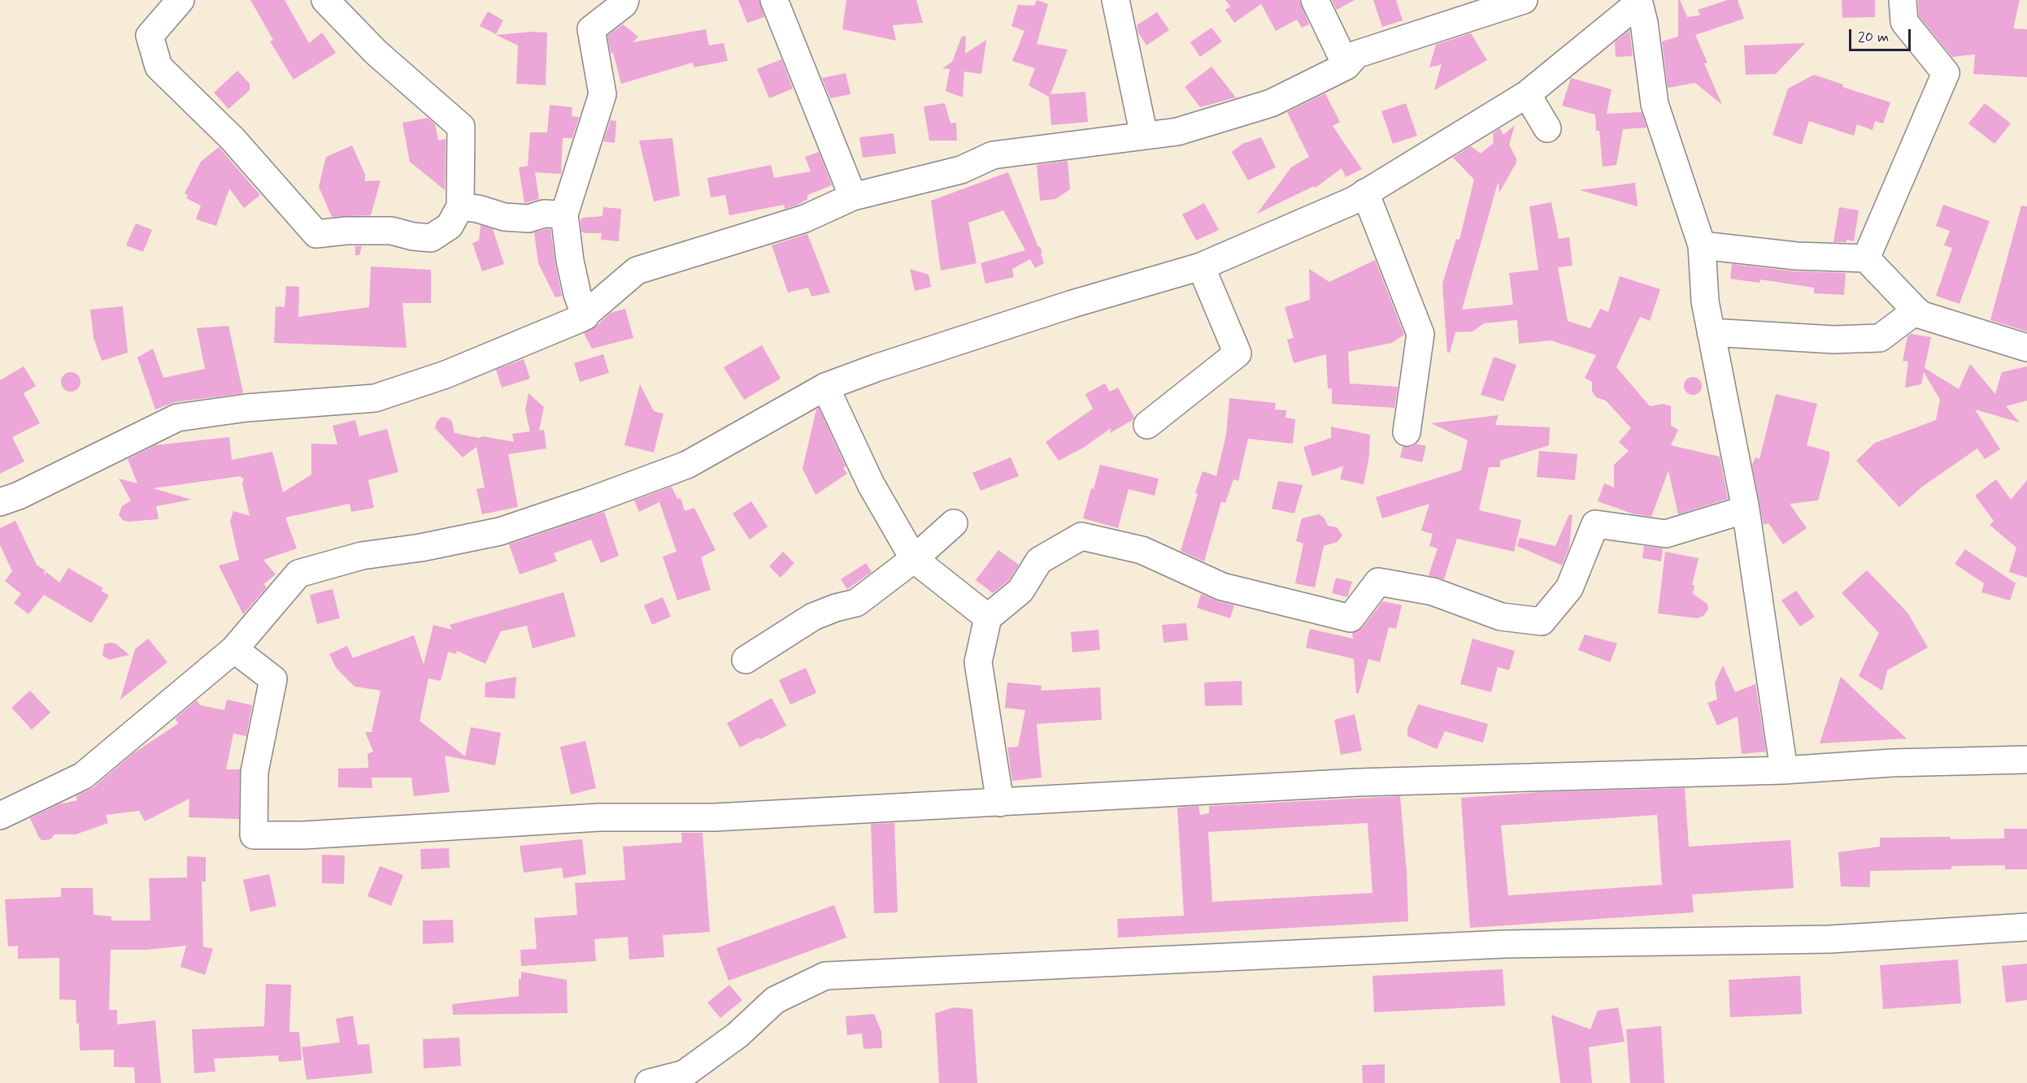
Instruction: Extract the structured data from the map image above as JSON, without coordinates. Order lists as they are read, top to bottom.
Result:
{
  "scale_bar": "20 m"
}
